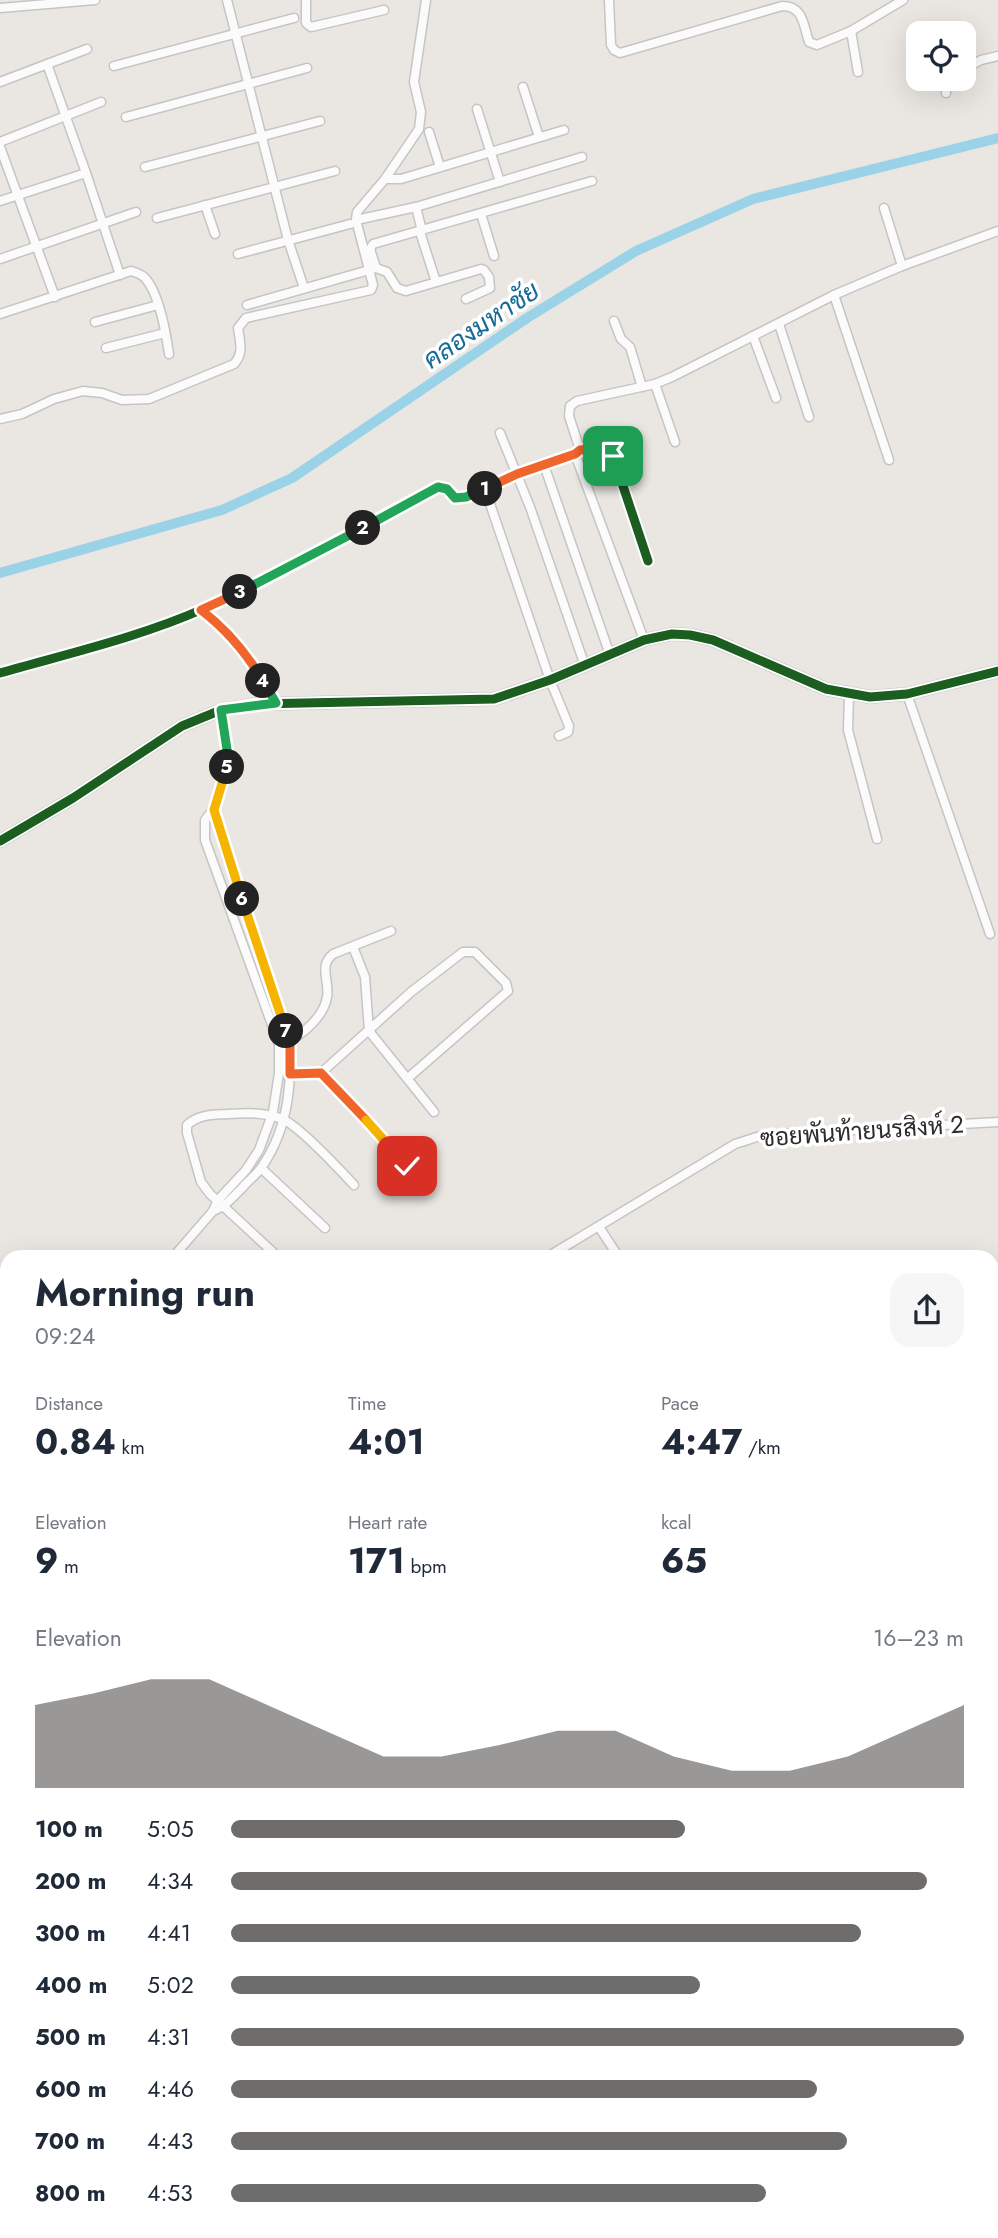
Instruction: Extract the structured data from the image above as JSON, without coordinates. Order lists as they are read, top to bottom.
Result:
{
  "streets": {
    "street": ["ซอยพันท้ายนรสิงห์ 2"]
  },
  "water": ["คลองมหาชัย"],
  "page": {
    "pins": [
      "1",
      "2",
      "3",
      "4",
      "5",
      "6",
      "7"
    ],
    "heading": ["Morning run", "09:24"],
    "stats": [
      ["Distance", "0.84 km"],
      ["Time", "4:01"],
      ["Pace", "4:47 /km"],
      ["Elevation", "9 m"],
      ["Heart rate", "171 bpm"],
      ["kcal", "65"]
    ],
    "chart": ["Elevation", "16–23 m"],
    "list": [
      {
        "name": "100 m",
        "note": "5:05"
      },
      {
        "name": "200 m",
        "note": "4:34"
      },
      {
        "name": "300 m",
        "note": "4:41"
      },
      {
        "name": "400 m",
        "note": "5:02"
      },
      {
        "name": "500 m",
        "note": "4:31"
      },
      {
        "name": "600 m",
        "note": "4:46"
      },
      {
        "name": "700 m",
        "note": "4:43"
      },
      {
        "name": "800 m",
        "note": "4:53"
      }
    ]
  }
}
